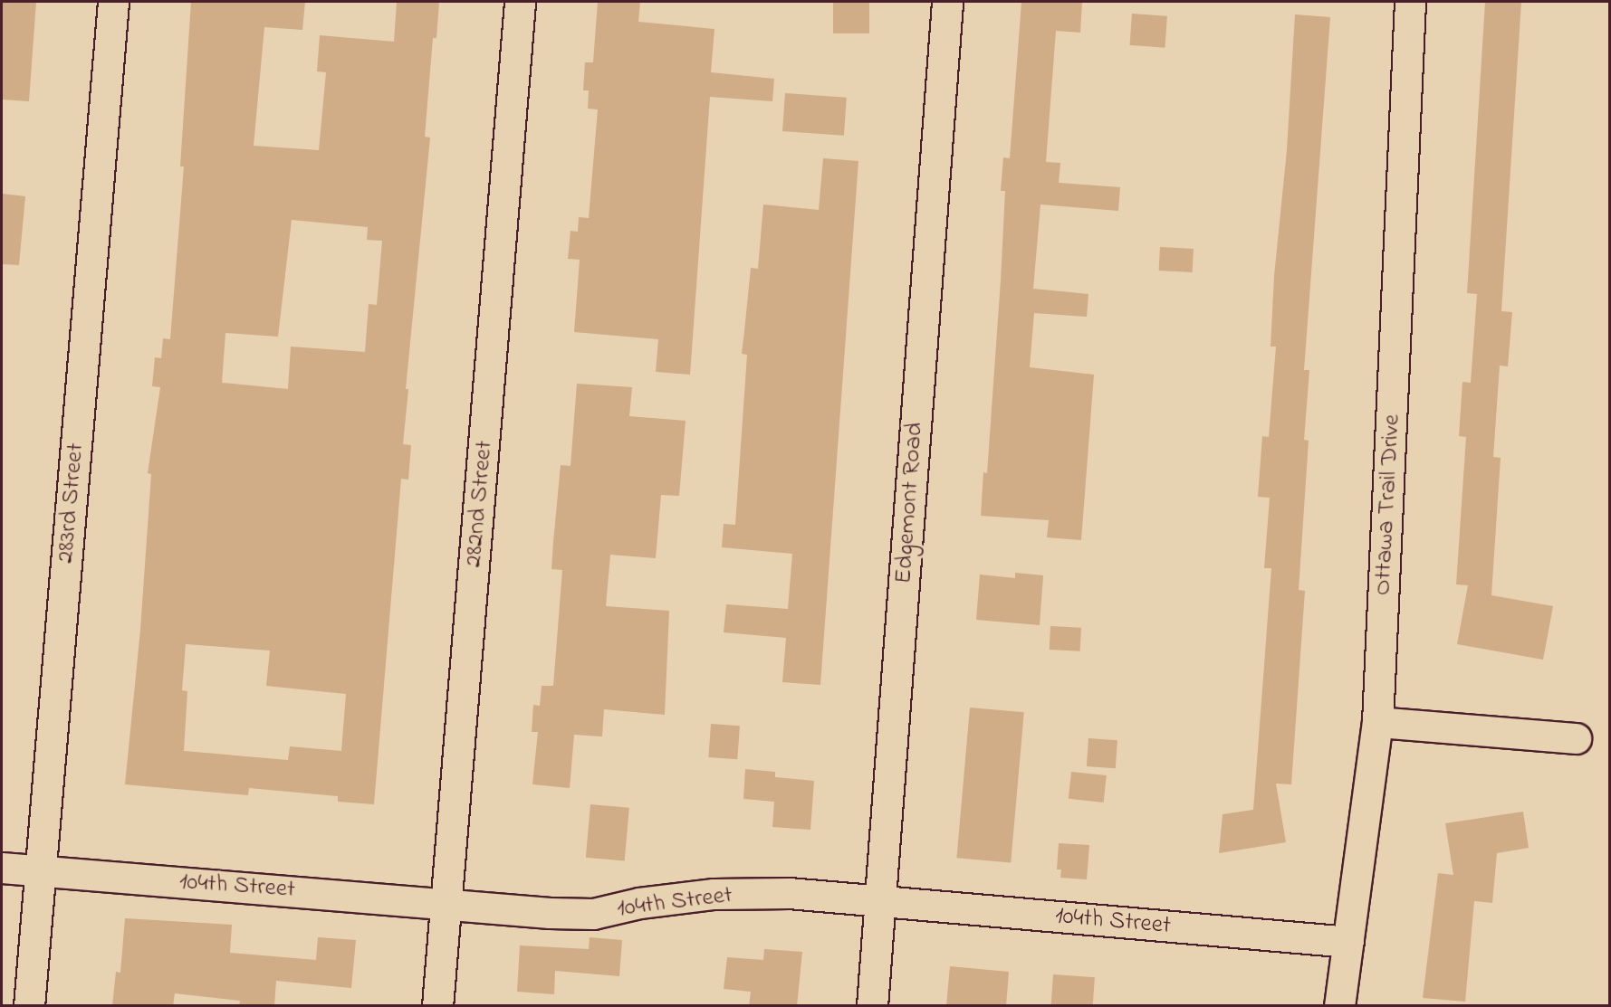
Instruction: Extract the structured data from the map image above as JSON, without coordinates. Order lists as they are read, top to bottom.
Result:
{
  "streets": {
    "street": [
      "283rd Street",
      "Edgemont Road",
      "282nd Street",
      "Ottawa Trail Drive",
      "104th Street"
    ]
  },
  "crossings": [
    ["283rd Street", "104th Street"],
    ["Edgemont Road", "104th Street"],
    ["282nd Street", "104th Street"],
    ["Ottawa Trail Drive", "104th Street"]
  ]
}
